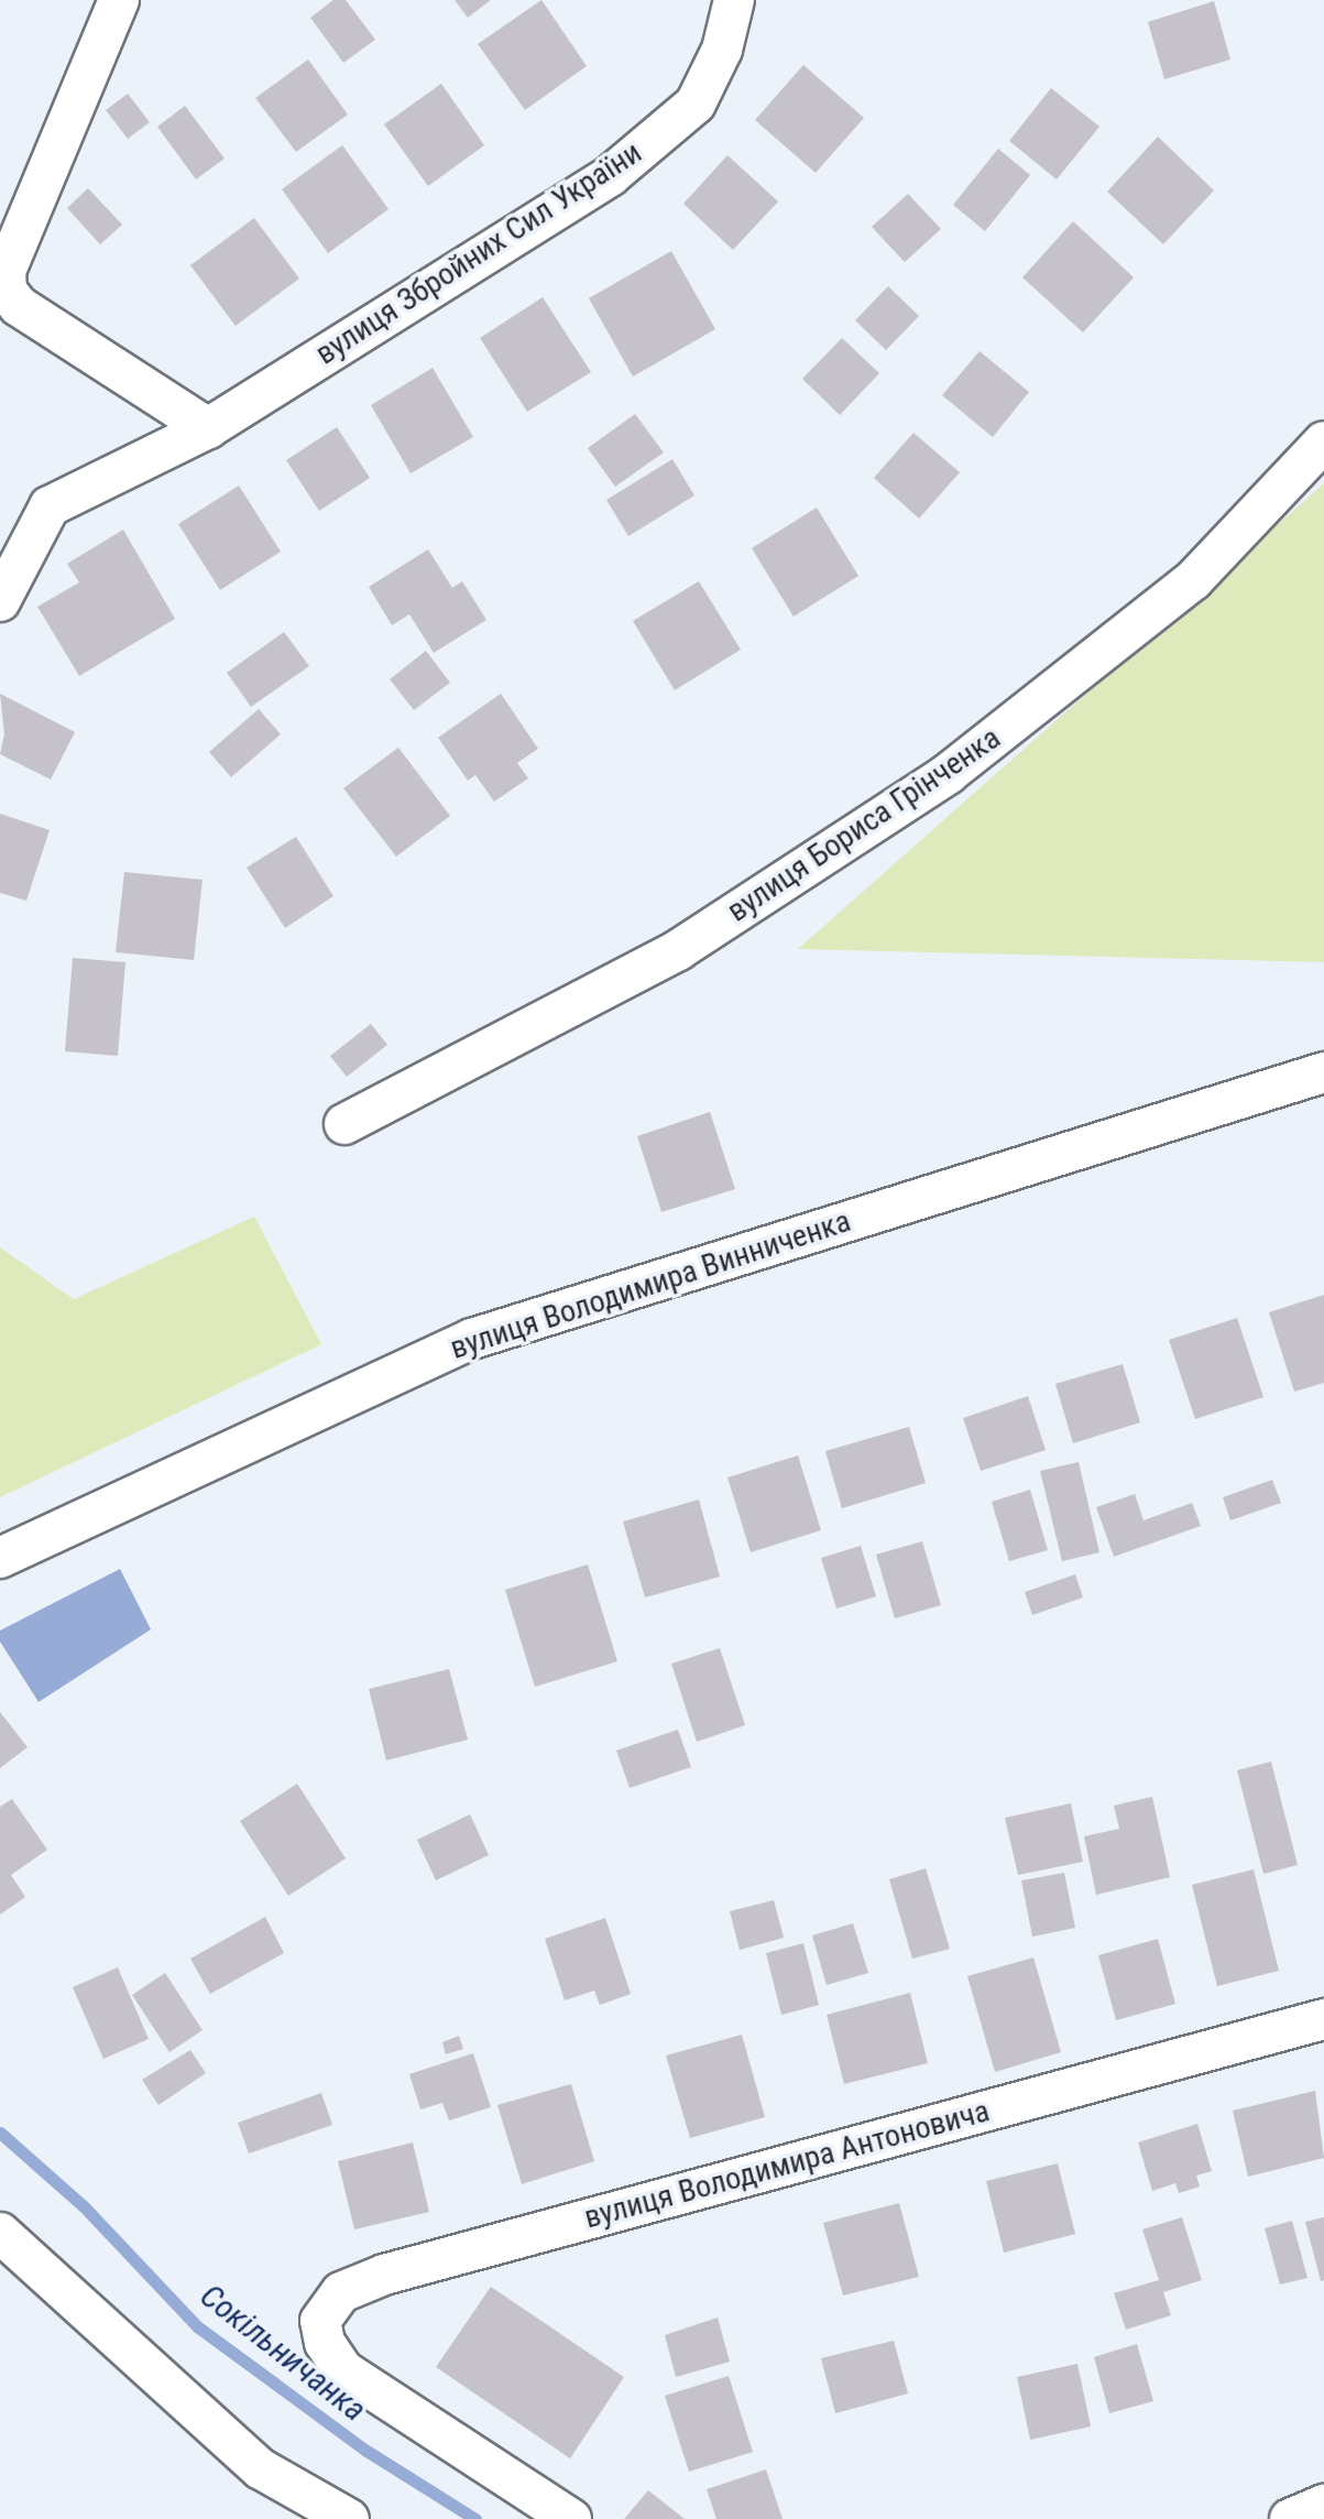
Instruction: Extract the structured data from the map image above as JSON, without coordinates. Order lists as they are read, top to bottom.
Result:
{
  "streets": {
    "street": [
      "вулиця Збройних Сил України",
      "вулиця Бориса Грінченка",
      "вулиця Володимира Винниченка",
      "вулиця Володимира Антоновича"
    ]
  },
  "water": ["Сокільничанка"]
}
